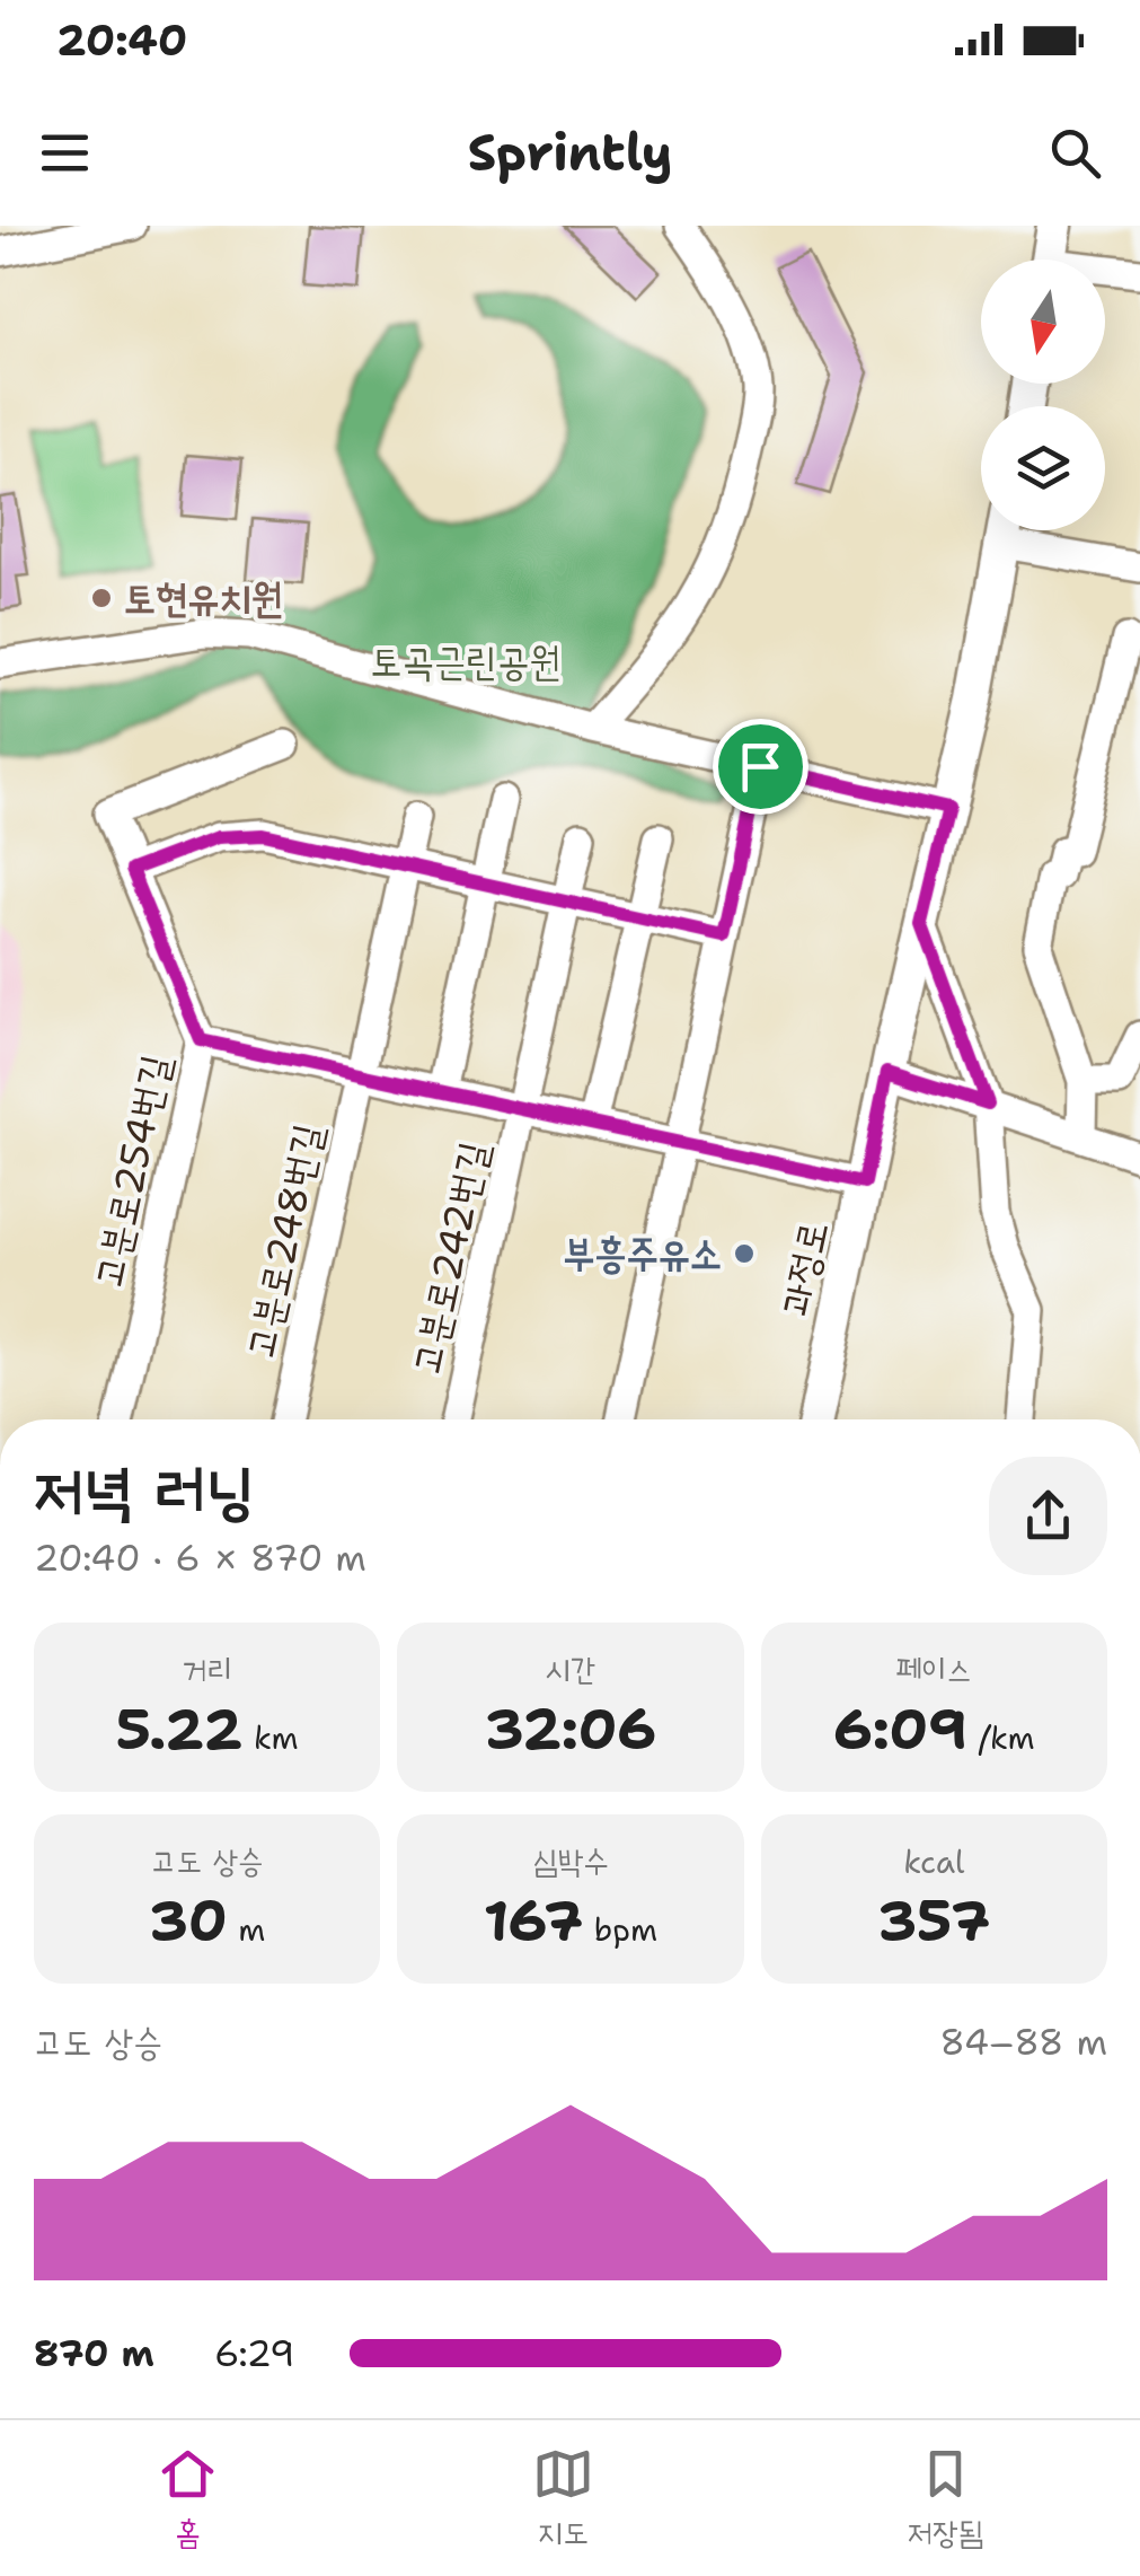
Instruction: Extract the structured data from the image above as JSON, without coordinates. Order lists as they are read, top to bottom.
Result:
{
  "streets": {
    "main road": ["과정로"],
    "street": ["고분로254번길", "고분로248번길", "고분로242번길"]
  },
  "parks": ["토곡근린공원"],
  "places": ["토현유치원", "부흥주유소"],
  "north": "bottom",
  "page": {
    "status": "20:40",
    "header": "Sprintly",
    "heading": ["저녁 러닝", "20:40 · 6 × 870 m"],
    "stats": [
      ["거리", "5.22 km"],
      ["시간", "32:06"],
      ["페이스", "6:09 /km"],
      ["고도 상승", "30 m"],
      ["심박수", "167 bpm"],
      ["kcal", "357"]
    ],
    "chart": ["고도 상승", "84–88 m"],
    "list": [
      {
        "name": "870 m",
        "note": "6:29"
      }
    ],
    "tabs": ["홈", "지도", "저장됨"]
  }
}
